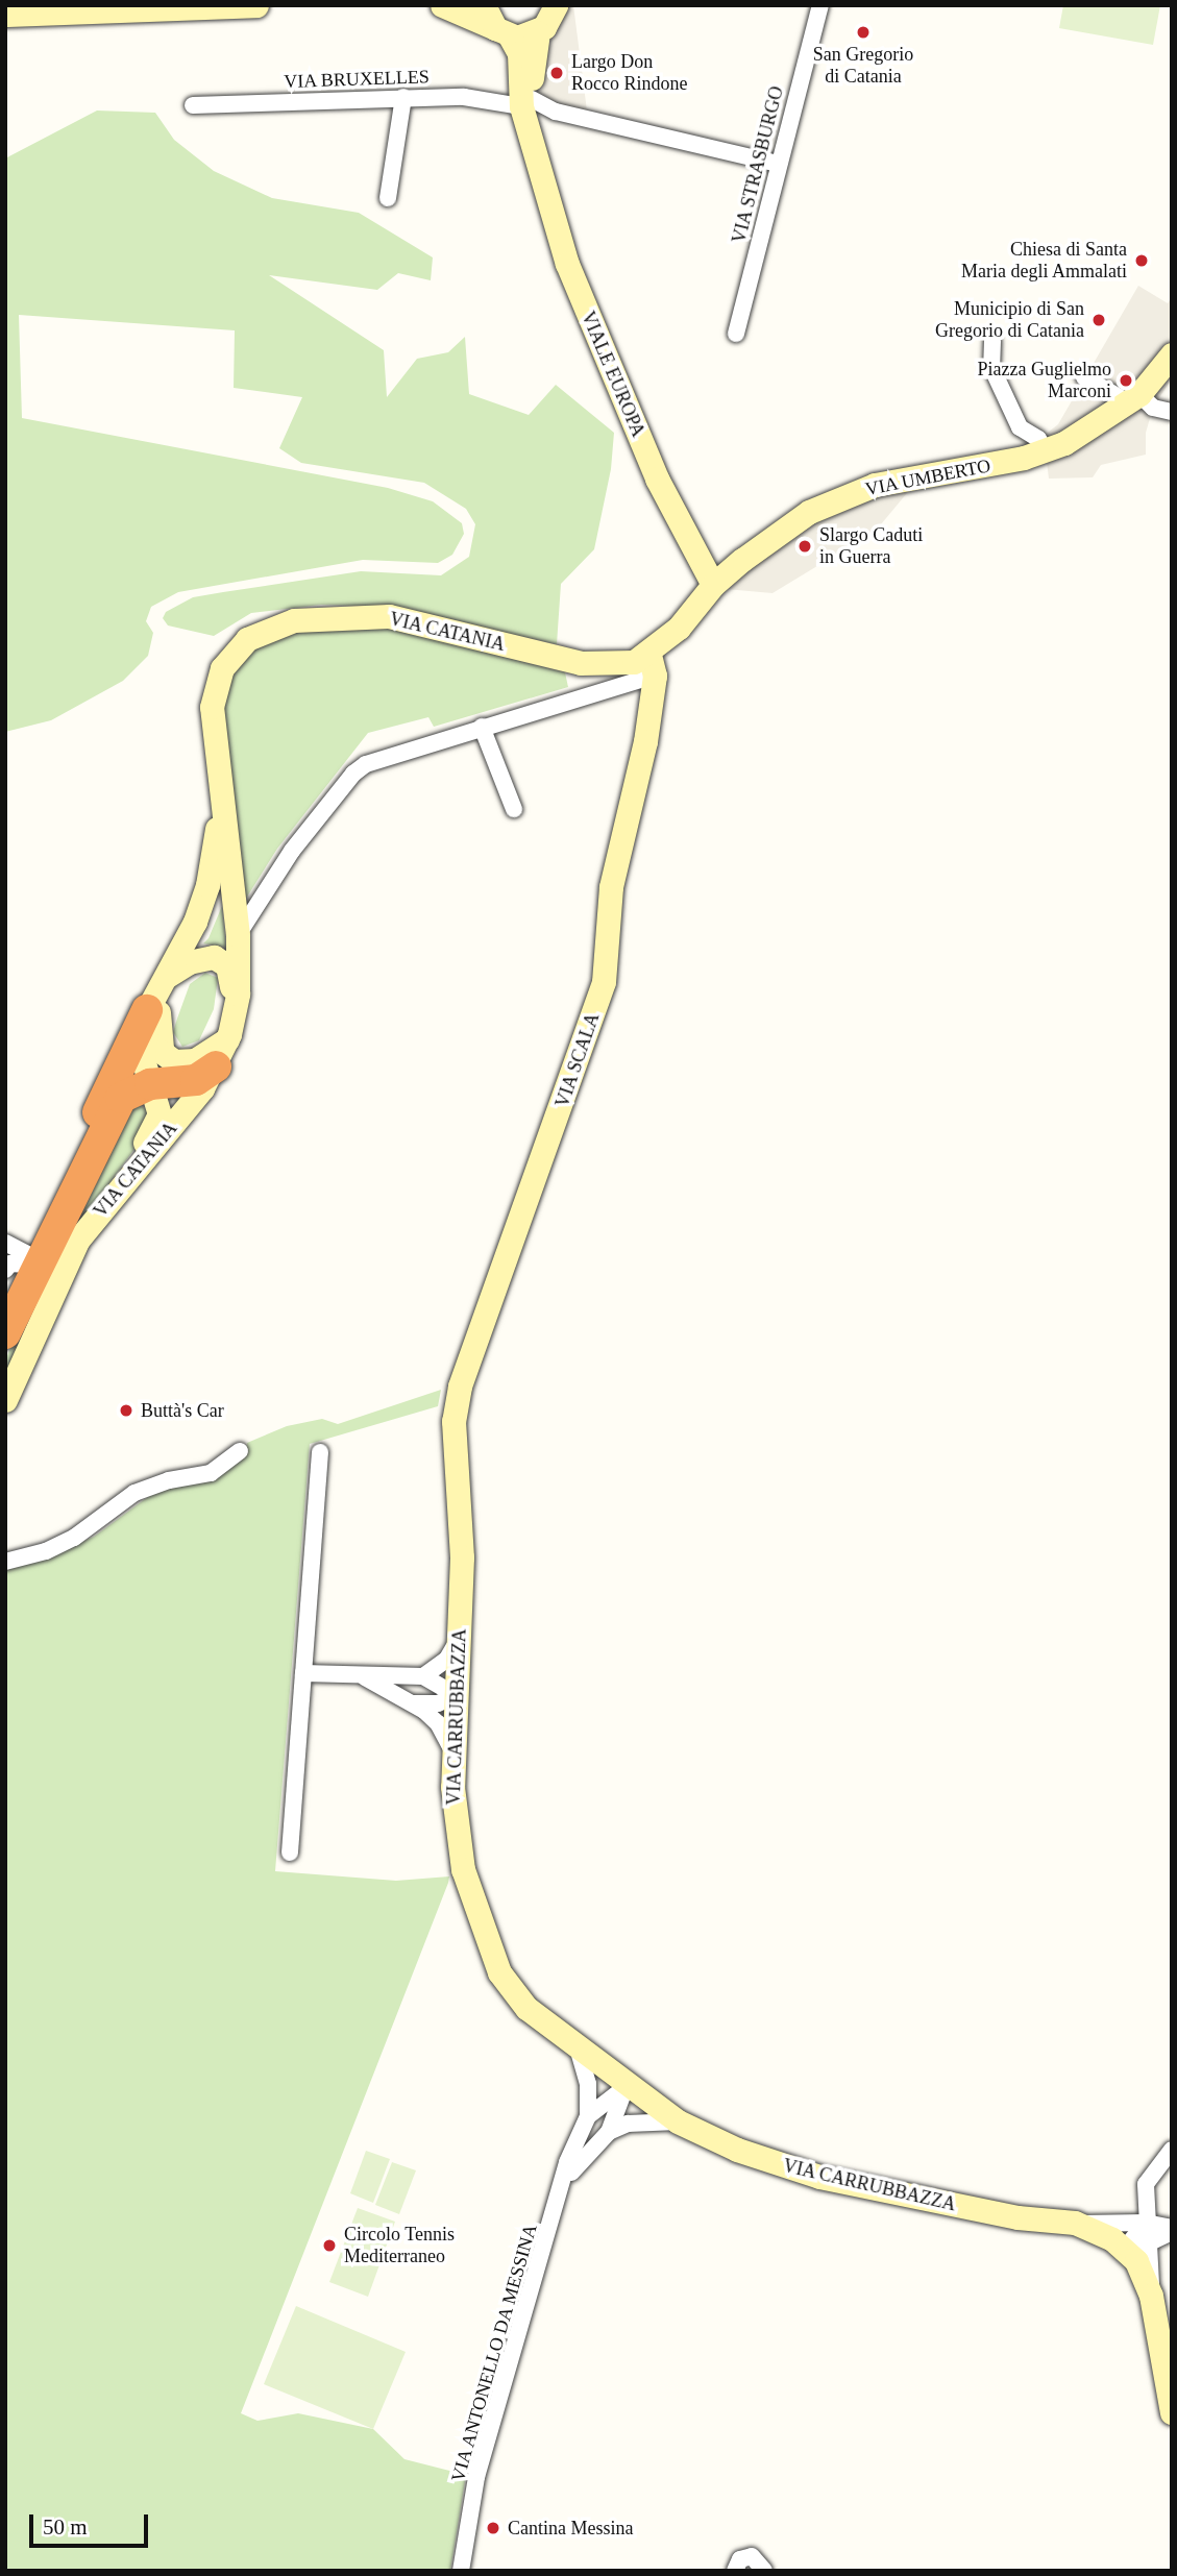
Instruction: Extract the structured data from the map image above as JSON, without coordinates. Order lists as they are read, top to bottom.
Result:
{
  "streets": {
    "main road": [
      "VIALE EUROPA",
      "VIA UMBERTO",
      "VIA CATANIA",
      "VIA SCALA",
      "VIA CARRUBBAZZA"
    ],
    "street": ["VIA BRUXELLES", "VIA STRASBURGO", "VIA ANTONELLO DA MESSINA"]
  },
  "crossings": [
    ["VIA BRUXELLES", "VIA STRASBURGO"],
    ["VIA BRUXELLES", "VIALE EUROPA"],
    ["VIALE EUROPA", "VIA UMBERTO"],
    ["VIA UMBERTO", "VIA CATANIA"],
    ["VIA UMBERTO", "VIA SCALA"],
    ["VIA CATANIA", "VIA SCALA"],
    ["VIA SCALA", "VIA CARRUBBAZZA"]
  ],
  "places": [
    "San Gregorio di Catania",
    "Largo Don Rocco Rindone",
    "Chiesa di Santa Maria degli Ammalati",
    "Municipio di San Gregorio di Catania",
    "Piazza Guglielmo Marconi",
    "Slargo Caduti in Guerra",
    "Buttà's Car",
    "Circolo Tennis Mediterraneo",
    "Cantina Messina"
  ],
  "scale_bar": "50 m"
}
